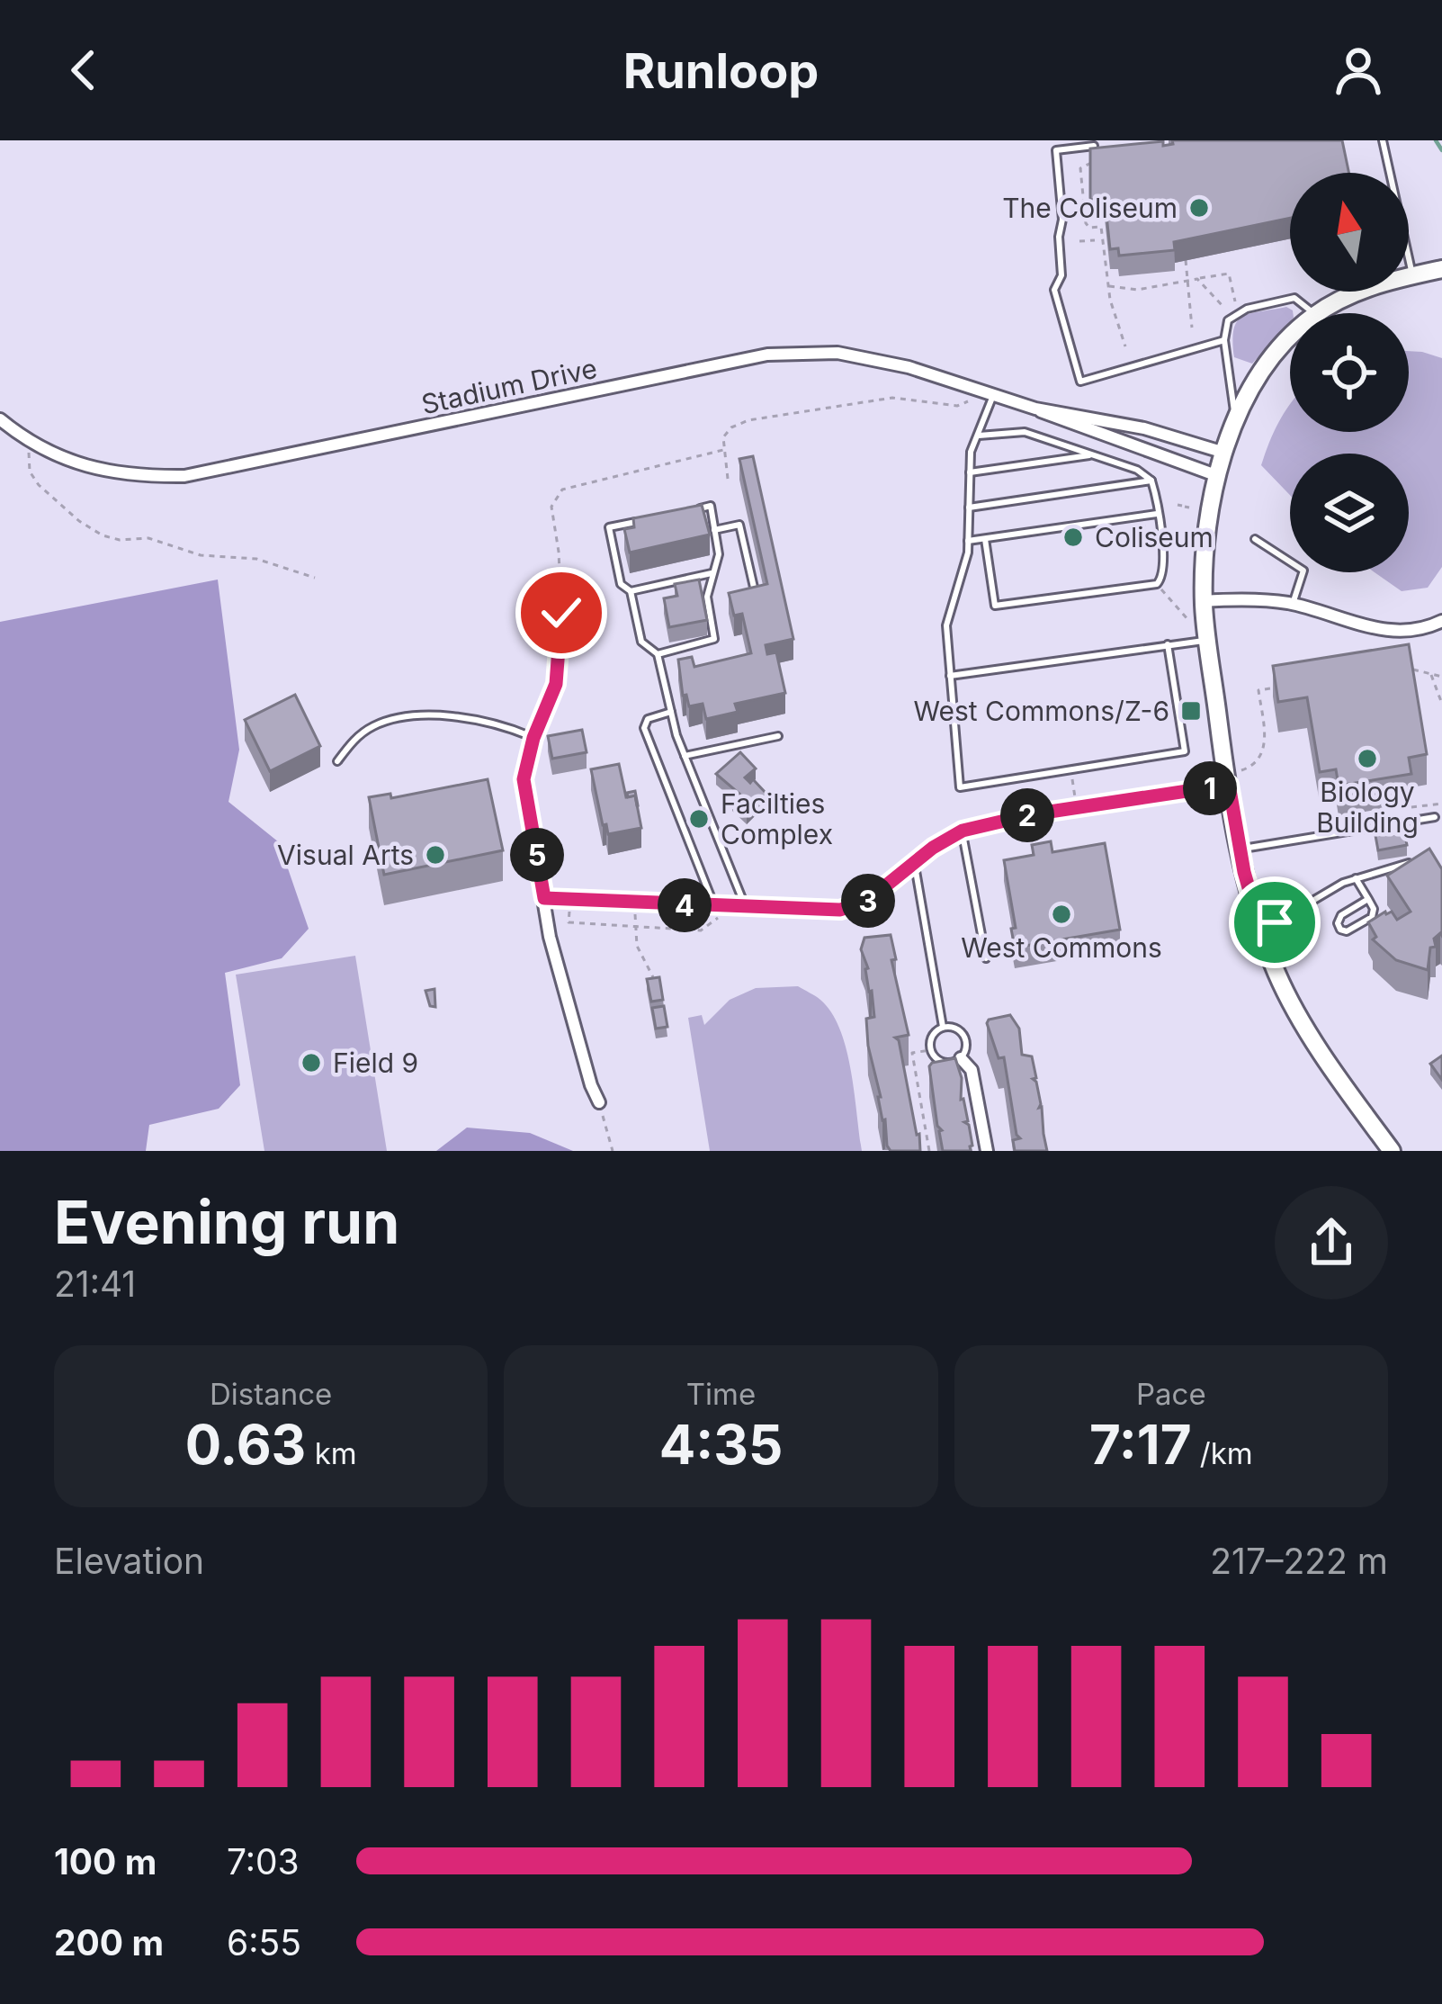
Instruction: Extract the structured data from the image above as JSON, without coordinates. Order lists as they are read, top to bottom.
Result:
{
  "streets": {
    "street": ["Stadium Drive"]
  },
  "places": {
    "other": [
      "The Coliseum",
      "Coliseum",
      "Biology Building",
      "Facilties Complex",
      "Visual Arts",
      "West Commons",
      "Field 9"
    ],
    "transit": ["West Commons/Z-6"]
  },
  "north": "top",
  "page": {
    "header": "Runloop",
    "pins": [
      "1",
      "2",
      "5",
      "3",
      "4"
    ],
    "heading": ["Evening run", "21:41"],
    "stats": [
      ["Distance", "0.63 km"],
      ["Time", "4:35"],
      ["Pace", "7:17 /km"]
    ],
    "chart": ["Elevation", "217–222 m"],
    "list": [
      {
        "name": "100 m",
        "note": "7:03"
      },
      {
        "name": "200 m",
        "note": "6:55"
      }
    ]
  }
}
